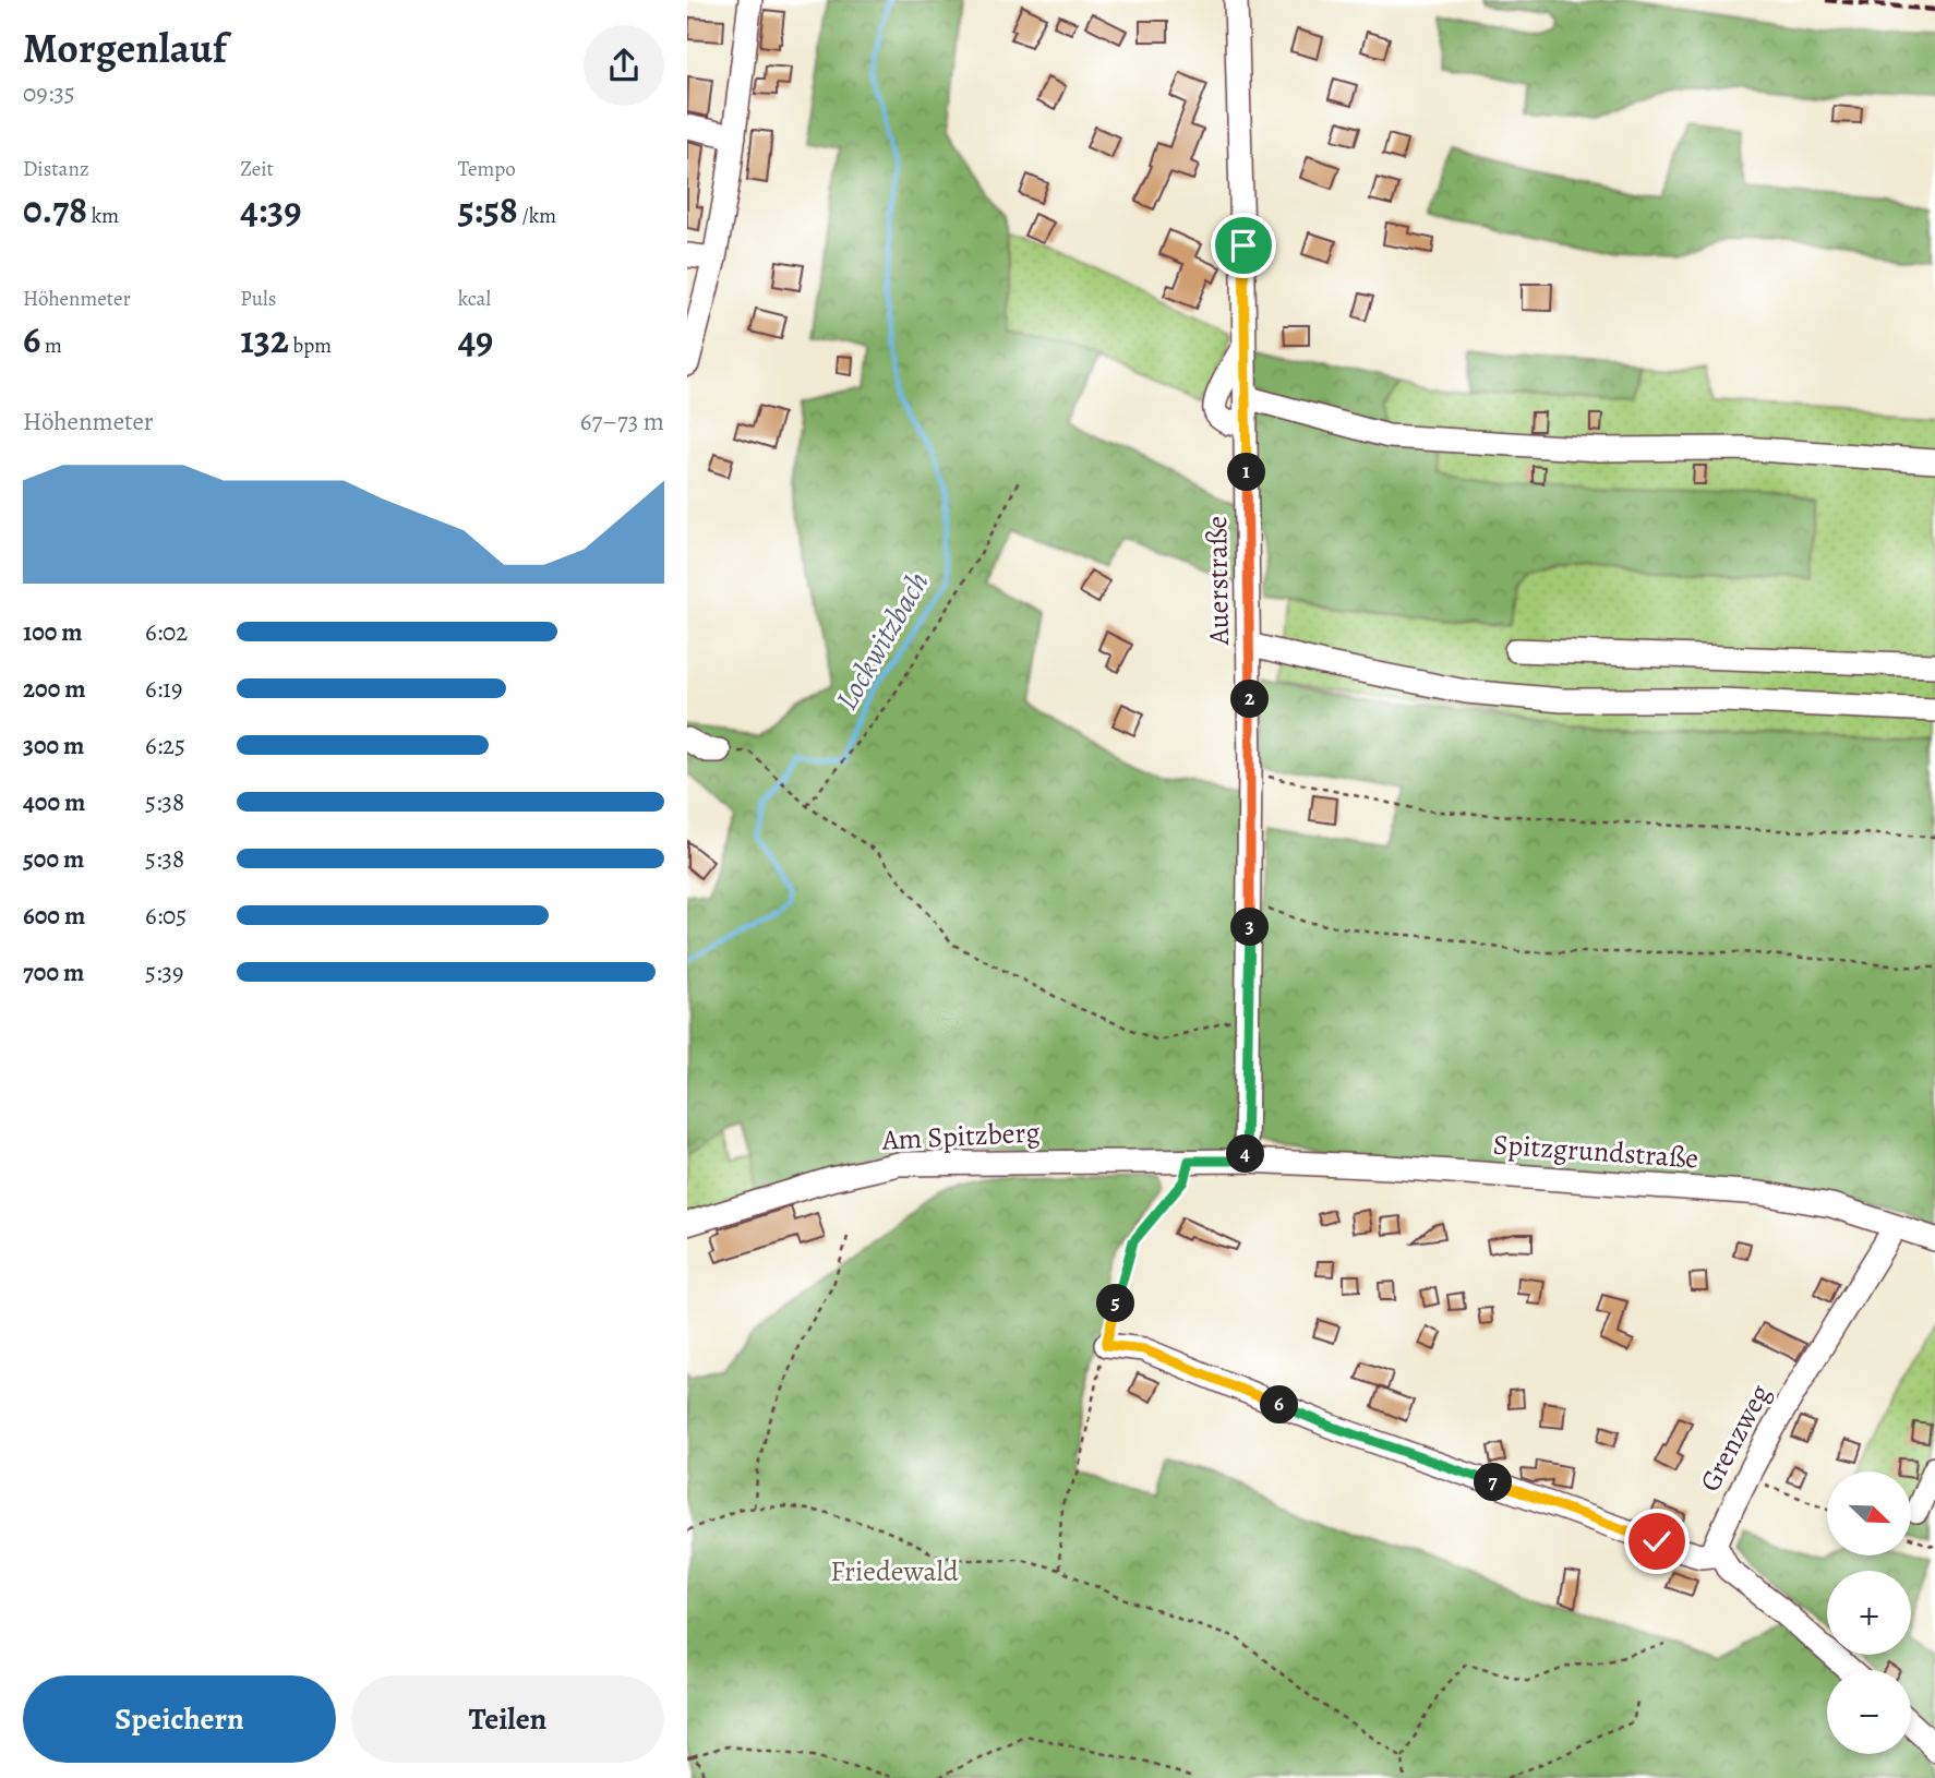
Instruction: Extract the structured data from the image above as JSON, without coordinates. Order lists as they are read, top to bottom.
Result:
{
  "streets": {
    "street": [
      "Auerstraße",
      "Am Spitzberg",
      "Spitzgrundstraße",
      "Grenzweg"
    ]
  },
  "crossings": [
    ["Auerstraße", "Am Spitzberg"],
    ["Auerstraße", "Spitzgrundstraße"],
    ["Am Spitzberg", "Spitzgrundstraße"],
    ["Spitzgrundstraße", "Grenzweg"]
  ],
  "water": ["Lockwitzbach"],
  "parks": ["Friedewald"],
  "north": "bottom right",
  "page": {
    "heading": ["Morgenlauf", "09:35"],
    "stats": [
      ["Distanz", "0.78 km"],
      ["Zeit", "4:39"],
      ["Tempo", "5:58 /km"],
      ["Höhenmeter", "6 m"],
      ["Puls", "132 bpm"],
      ["kcal", "49"]
    ],
    "chart": ["Höhenmeter", "67–73 m"],
    "pins": [
      "1",
      "2",
      "3",
      "4",
      "5",
      "6",
      "7"
    ],
    "list": [
      {
        "name": "100 m",
        "note": "6:02"
      },
      {
        "name": "200 m",
        "note": "6:19"
      },
      {
        "name": "300 m",
        "note": "6:25"
      },
      {
        "name": "400 m",
        "note": "5:38"
      },
      {
        "name": "500 m",
        "note": "5:38"
      },
      {
        "name": "600 m",
        "note": "6:05"
      },
      {
        "name": "700 m",
        "note": "5:39"
      }
    ],
    "map_buttons": ["+", "−"],
    "buttons": ["Speichern", "Teilen"]
  }
}
